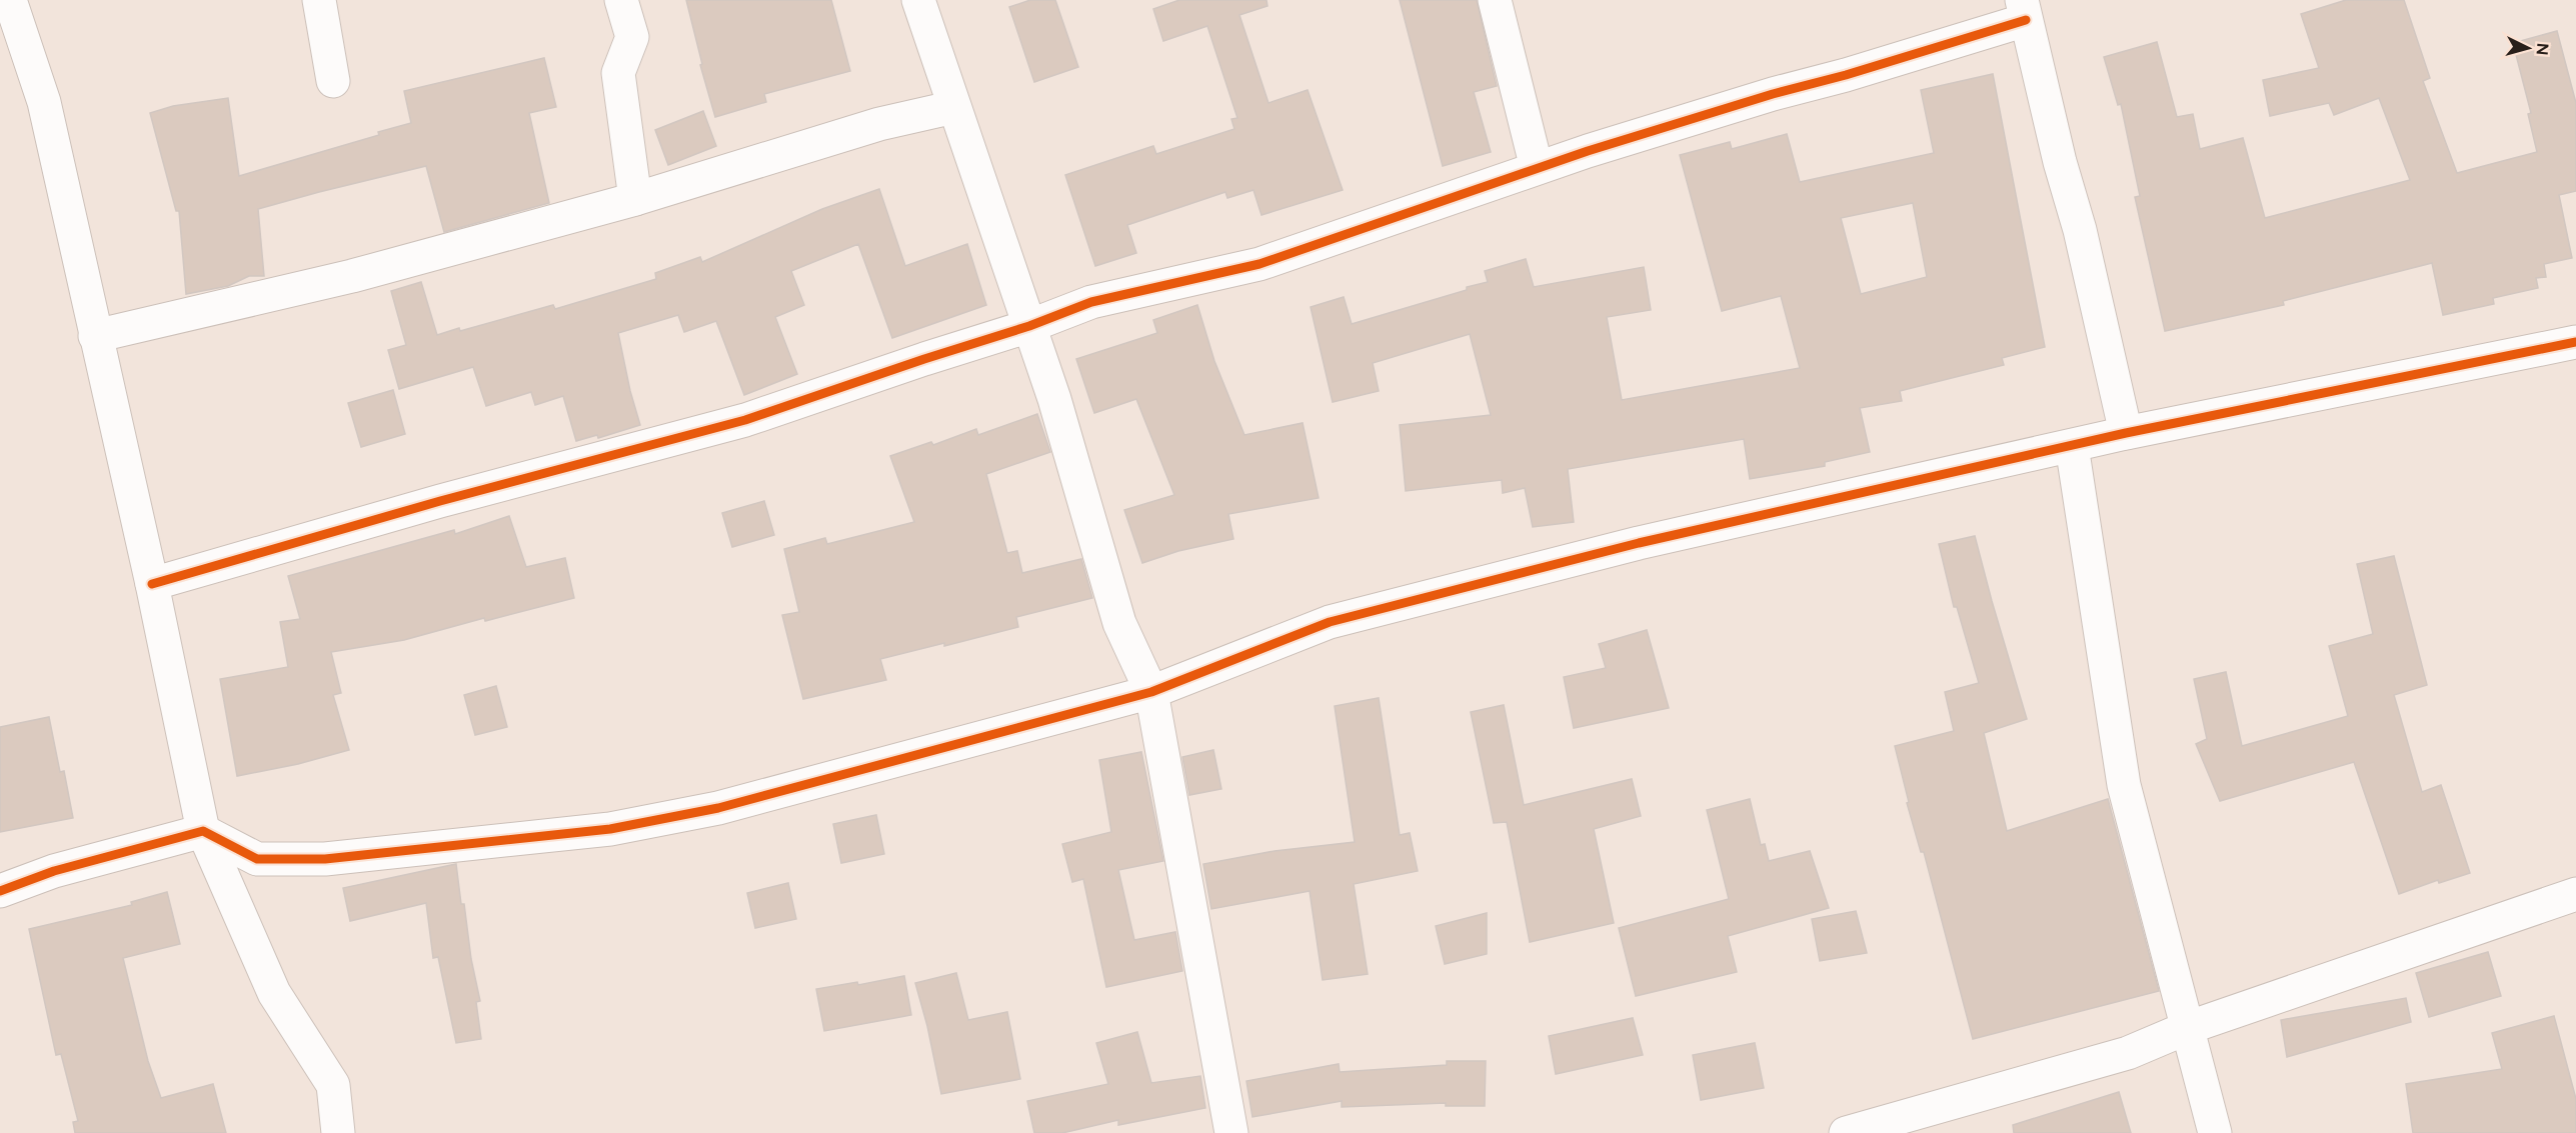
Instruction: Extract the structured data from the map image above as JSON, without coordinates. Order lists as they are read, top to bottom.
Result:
{
  "north": "right"
}
